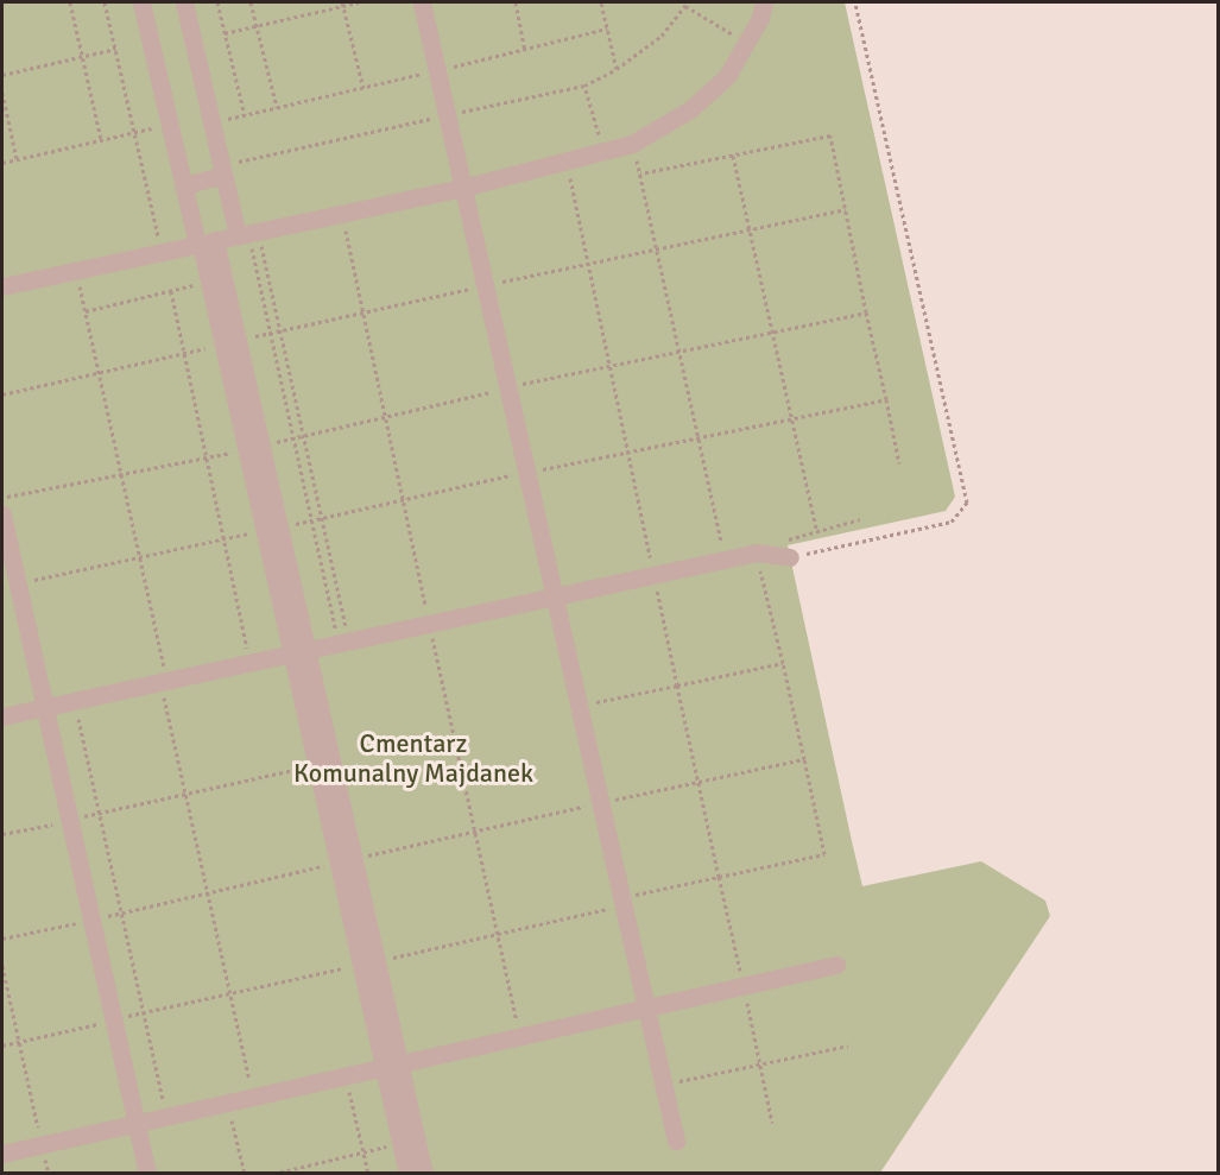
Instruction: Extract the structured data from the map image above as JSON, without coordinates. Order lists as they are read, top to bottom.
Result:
{
  "parks": ["Cmentarz Komunalny Majdanek"]
}
